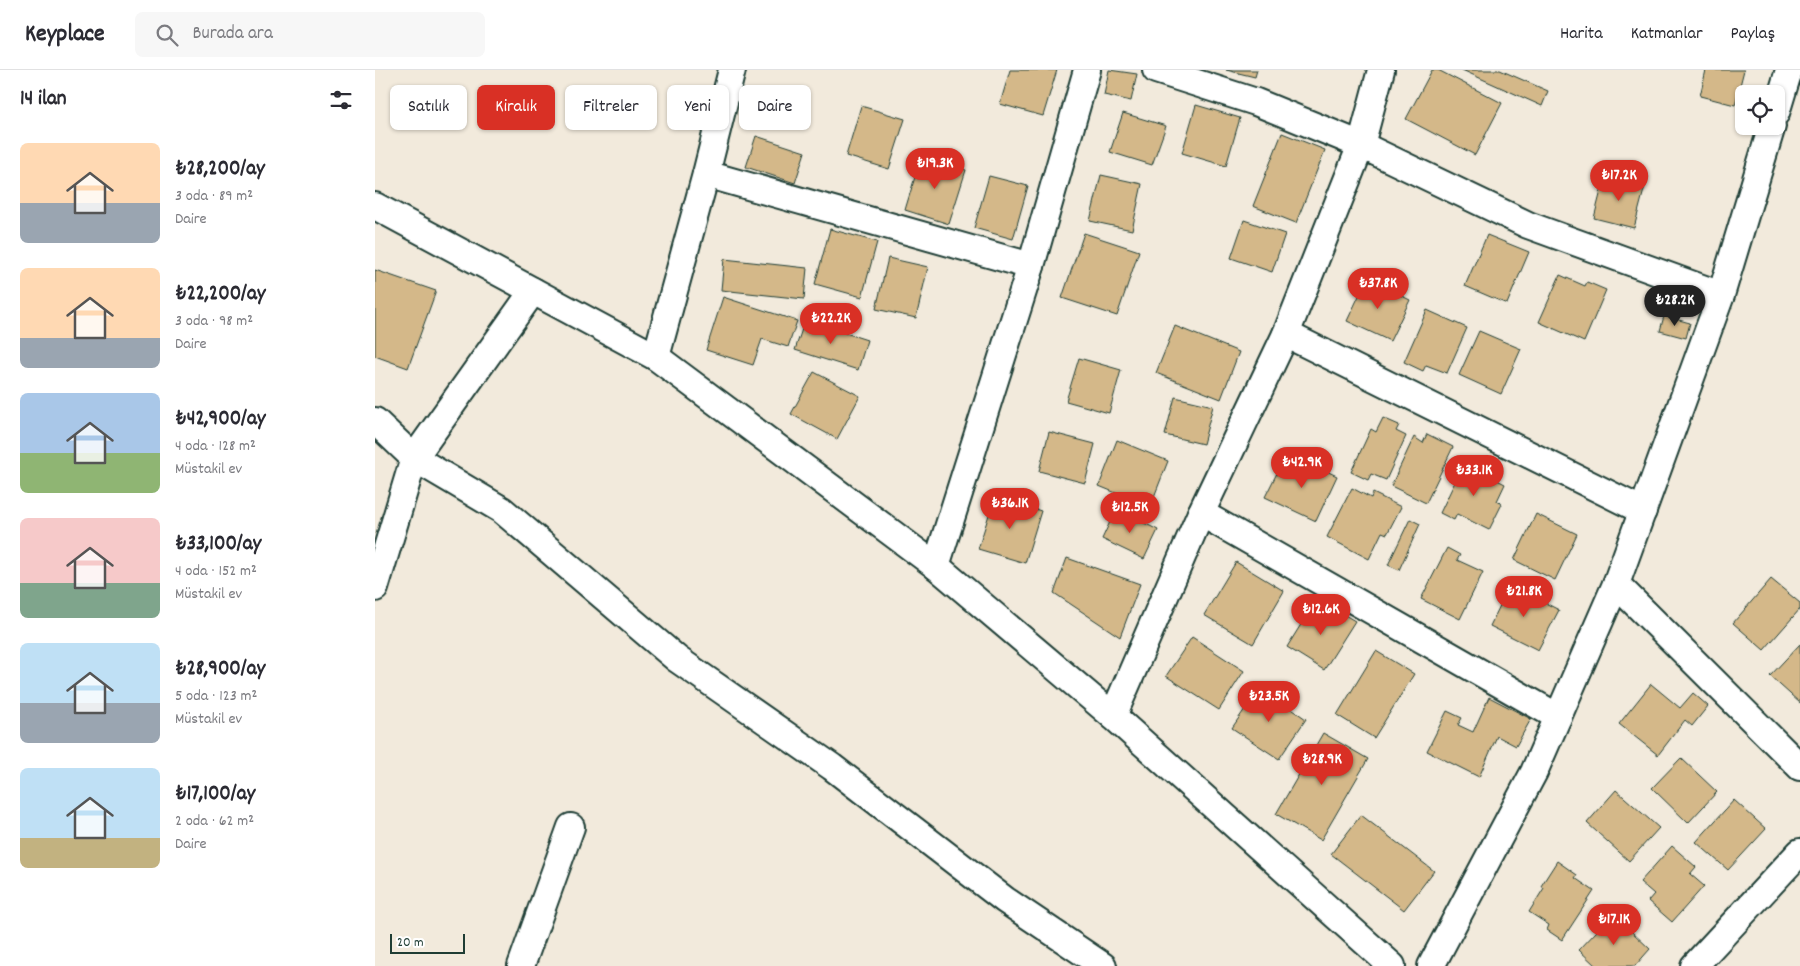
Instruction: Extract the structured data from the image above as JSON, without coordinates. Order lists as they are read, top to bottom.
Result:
{
  "scale_bar": "20 m",
  "page": {
    "header": "Keyplace",
    "search": "Burada ara",
    "nav": ["Harita", "Katmanlar", "Paylaş"],
    "heading": "14 ilan",
    "chip": [
      "Satılık",
      "Kiralık",
      "Filtreler",
      "Yeni",
      "Daire"
    ],
    "list": [
      {
        "name": "₺28,200/ay",
        "note": "3 oda · 89 m² · Daire"
      },
      {
        "name": "₺22,200/ay",
        "note": "3 oda · 98 m² · Daire"
      },
      {
        "name": "₺42,900/ay",
        "note": "4 oda · 128 m² · Müstakil ev"
      },
      {
        "name": "₺33,100/ay",
        "note": "4 oda · 152 m² · Müstakil ev"
      },
      {
        "name": "₺28,900/ay",
        "note": "5 oda · 123 m² · Müstakil ev"
      },
      {
        "name": "₺17,100/ay",
        "note": "2 oda · 62 m² · Daire"
      }
    ],
    "price": [
      "₺19.3K",
      "₺17.2K",
      "₺37.8K",
      "₺28.2K",
      "₺22.2K",
      "₺42.9K",
      "₺33.1K",
      "₺36.1K",
      "₺12.5K",
      "₺21.8K",
      "₺12.6K",
      "₺23.5K",
      "₺28.9K",
      "₺17.1K"
    ],
    "scale": "20 m"
  }
}
